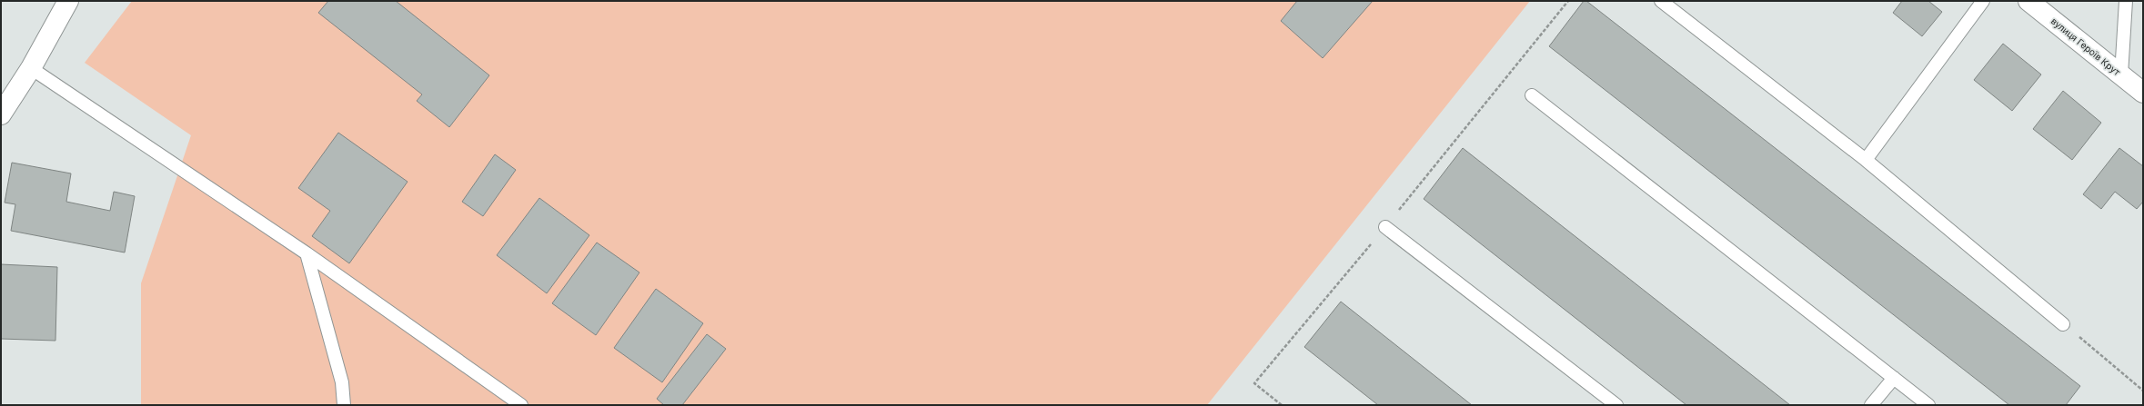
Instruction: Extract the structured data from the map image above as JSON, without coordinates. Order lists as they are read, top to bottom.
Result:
{
  "streets": {
    "street": ["вулиця Героїв Крут"]
  }
}
